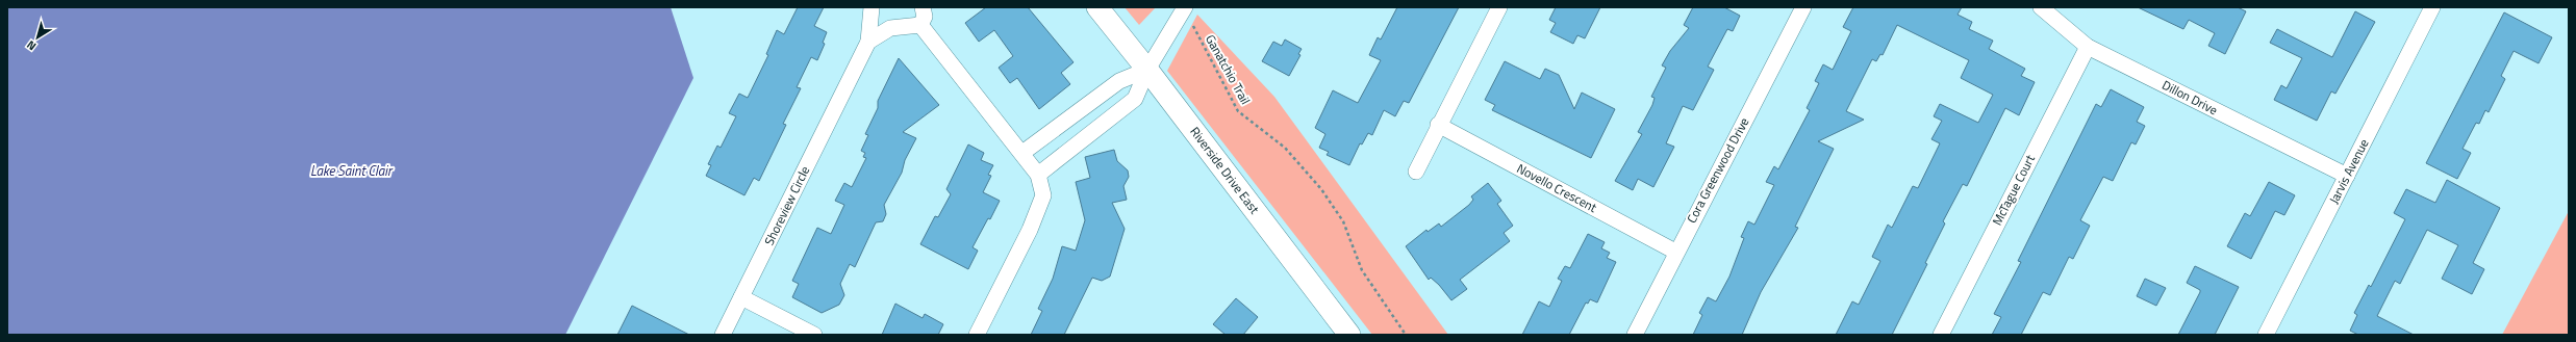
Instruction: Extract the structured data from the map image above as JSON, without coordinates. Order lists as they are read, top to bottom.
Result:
{
  "streets": {
    "main road": ["Riverside Drive East"],
    "street": [
      "Dillon Drive",
      "Cora Greenwood Drive",
      "Jarvis Avenue",
      "Novello Crescent",
      "McTague Court",
      "Shoreview Circle"
    ],
    "path": ["Ganatchio Trail"]
  },
  "crossings": [
    ["Dillon Drive", "Jarvis Avenue"],
    ["Dillon Drive", "McTague Court"],
    ["Cora Greenwood Drive", "Novello Crescent"]
  ],
  "water": ["Lake Saint Clair"],
  "north": "bottom left"
}
